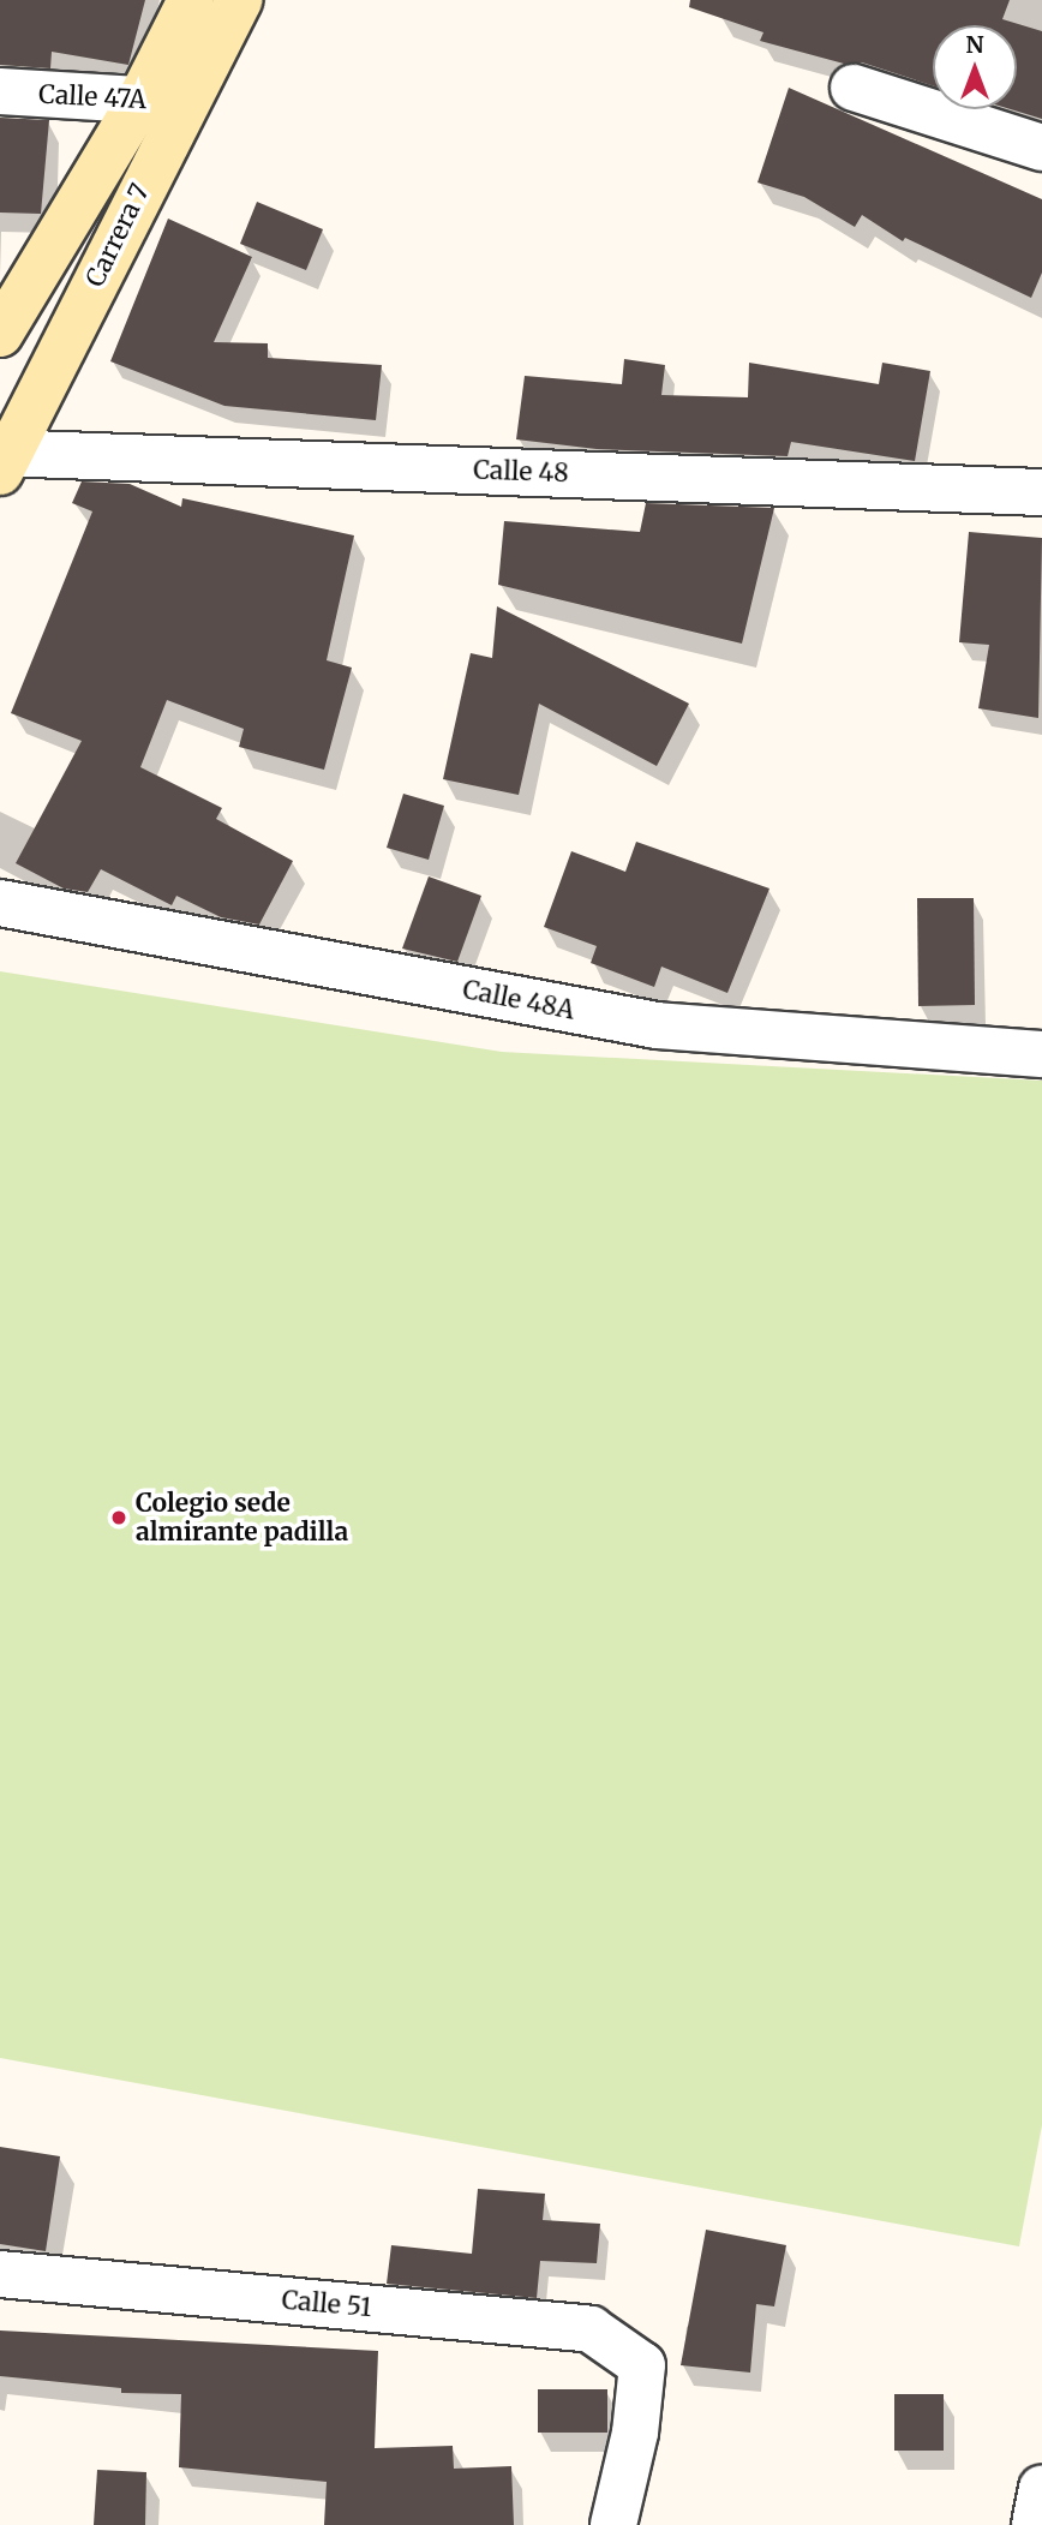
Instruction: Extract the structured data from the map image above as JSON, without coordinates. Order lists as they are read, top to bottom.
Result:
{
  "streets": {
    "street": [
      "Calle 47A",
      "Carrera 7",
      "Calle 48",
      "Calle 48A",
      "Calle 51"
    ]
  },
  "crossings": [
    ["Calle 47A", "Carrera 7"],
    ["Carrera 7", "Calle 48"]
  ],
  "places": ["Colegio sede almirante padilla"],
  "north": "top"
}
